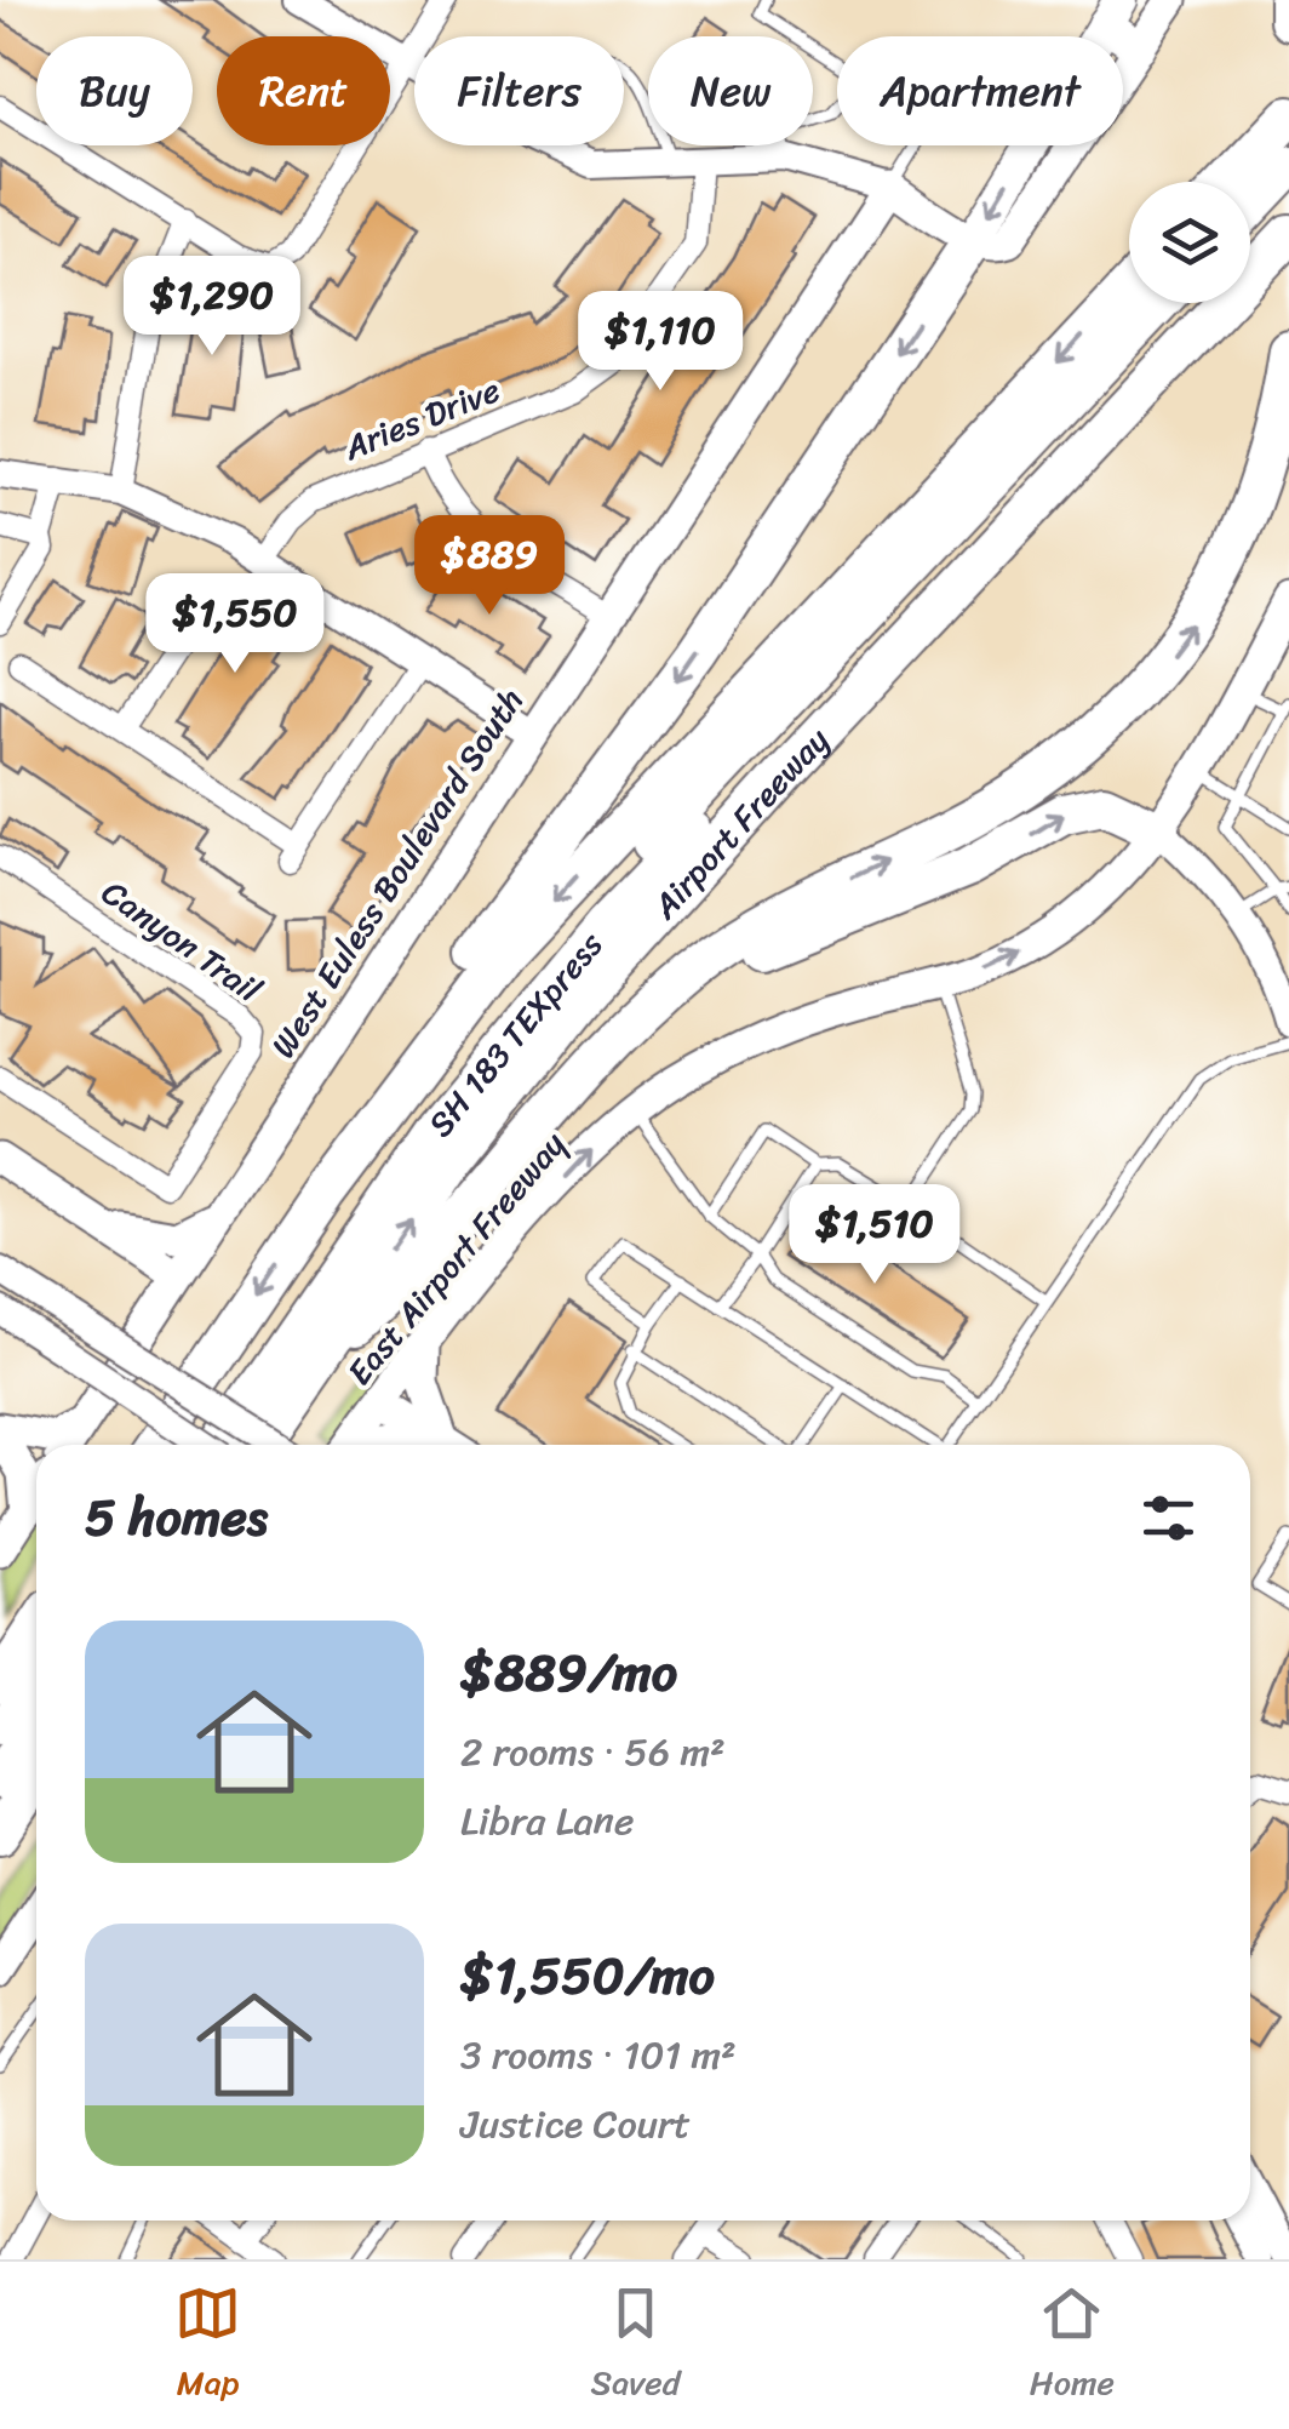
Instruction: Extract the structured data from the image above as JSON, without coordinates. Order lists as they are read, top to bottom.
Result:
{
  "streets": {
    "highway": ["Airport Freeway", "SH 183 TEXpress"],
    "main road": ["West Euless Boulevard South", "East Airport Freeway"],
    "street": ["Aries Drive", "Canyon Trail"]
  },
  "one_way": ["East Airport Freeway"],
  "page": {
    "chip": [
      "Buy",
      "Rent",
      "Filters",
      "New",
      "Apartment"
    ],
    "price": [
      "$1,290",
      "$1,110",
      "$889",
      "$1,550",
      "$1,510"
    ],
    "heading": "5 homes",
    "list": [
      {
        "name": "$889/mo",
        "note": "2 rooms · 56 m² · Libra Lane"
      },
      {
        "name": "$1,550/mo",
        "note": "3 rooms · 101 m² · Justice Court"
      }
    ],
    "tabs": ["Map", "Saved", "Home"]
  }
}
